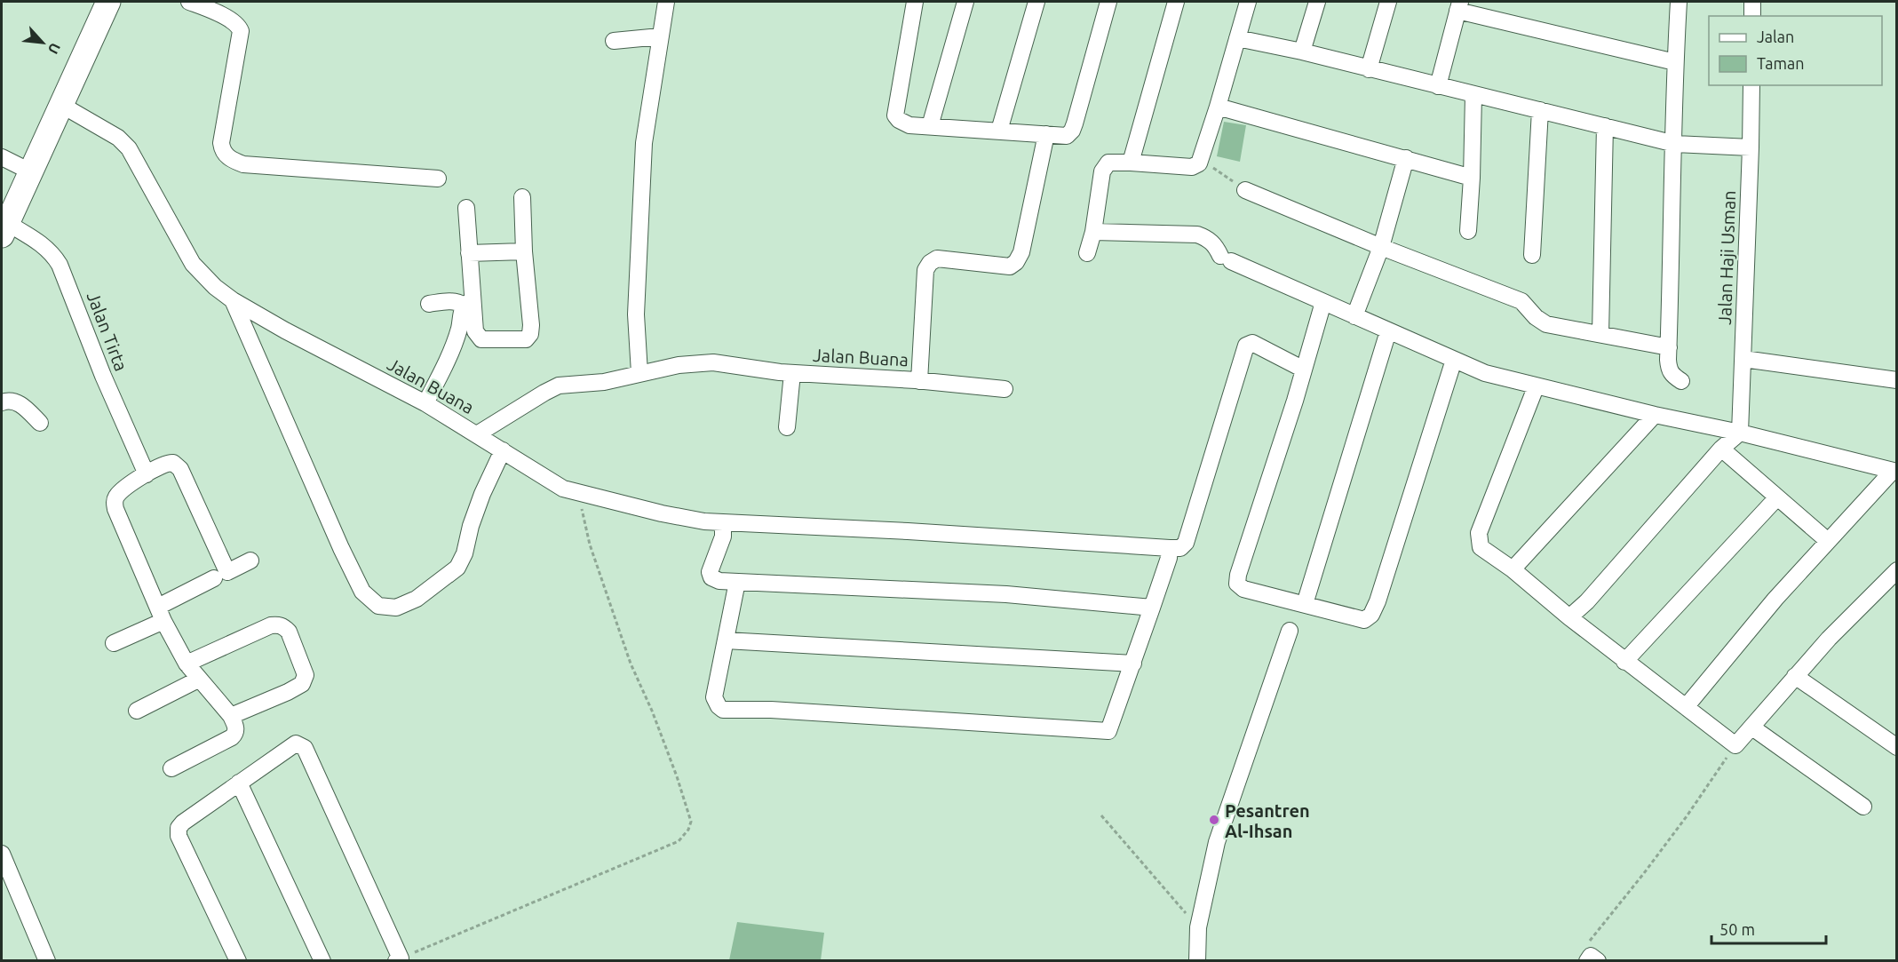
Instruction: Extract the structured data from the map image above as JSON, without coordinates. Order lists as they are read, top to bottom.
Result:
{
  "streets": {
    "street": ["Jalan Haji Usman", "Jalan Tirta", "Jalan Buana"]
  },
  "places": ["Pesantren Al-Ihsan"],
  "legend": ["Jalan", "Taman"],
  "scale_bar": "50 m",
  "north": "bottom right"
}
